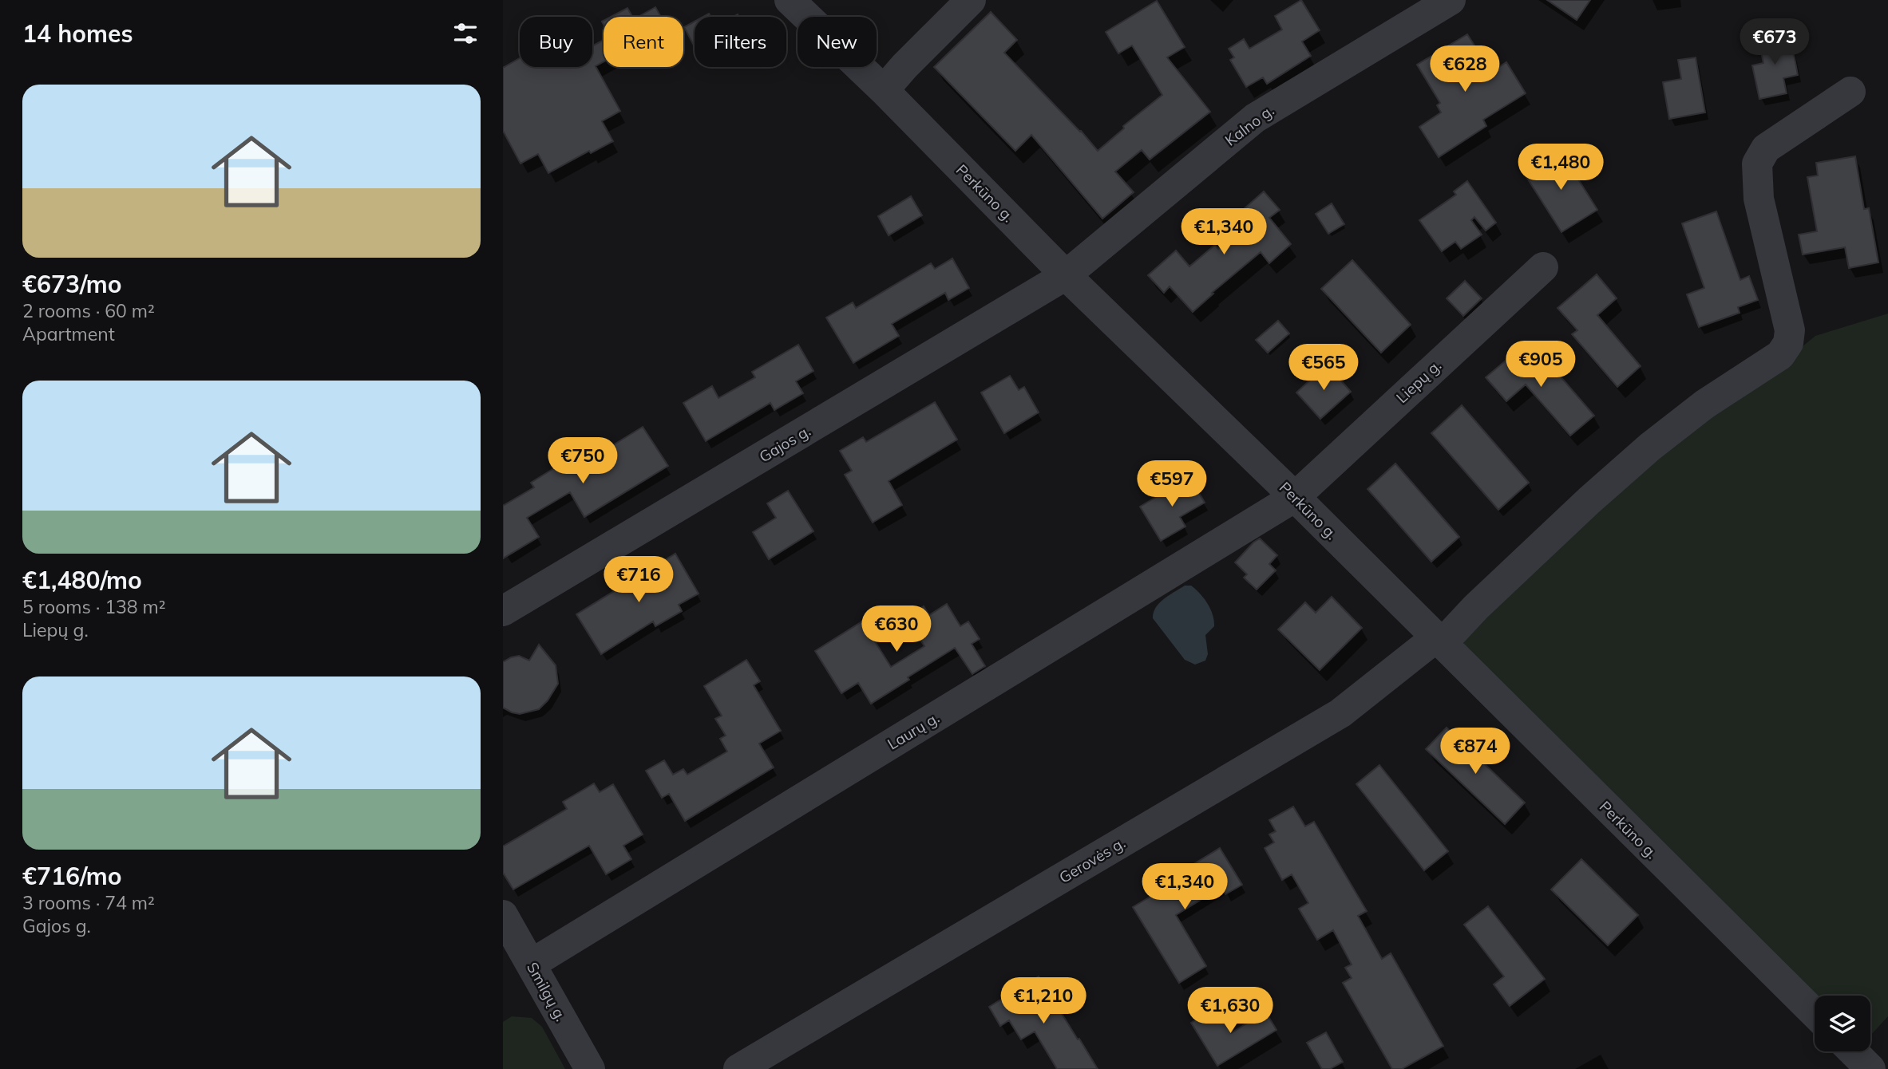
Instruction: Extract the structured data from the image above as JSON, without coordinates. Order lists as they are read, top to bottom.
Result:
{
  "streets": {
    "street": [
      "Kalno g.",
      "Perkūno g.",
      "Liepų g.",
      "Gajos g.",
      "Laurų g.",
      "Gerovės g.",
      "Smilgų g."
    ]
  },
  "crossings": [
    ["Kalno g.", "Perkūno g."],
    ["Kalno g.", "Gajos g."],
    ["Perkūno g.", "Liepų g."],
    ["Perkūno g.", "Gajos g."],
    ["Perkūno g.", "Laurų g."],
    ["Perkūno g.", "Gerovės g."],
    ["Liepų g.", "Laurų g."],
    ["Laurų g.", "Smilgų g."]
  ],
  "page": {
    "heading": "14 homes",
    "chip": [
      "Buy",
      "Rent",
      "Filters",
      "New"
    ],
    "price": [
      "€673",
      "€628",
      "€1,480",
      "€1,340",
      "€905",
      "€565",
      "€750",
      "€597",
      "€716",
      "€630",
      "€874",
      "€1,340",
      "€1,210",
      "€1,630"
    ],
    "list": [
      {
        "name": "€673/mo",
        "note": "2 rooms · 60 m² · Apartment"
      },
      {
        "name": "€1,480/mo",
        "note": "5 rooms · 138 m² · Liepų g."
      },
      {
        "name": "€716/mo",
        "note": "3 rooms · 74 m² · Gajos g."
      }
    ]
  }
}
